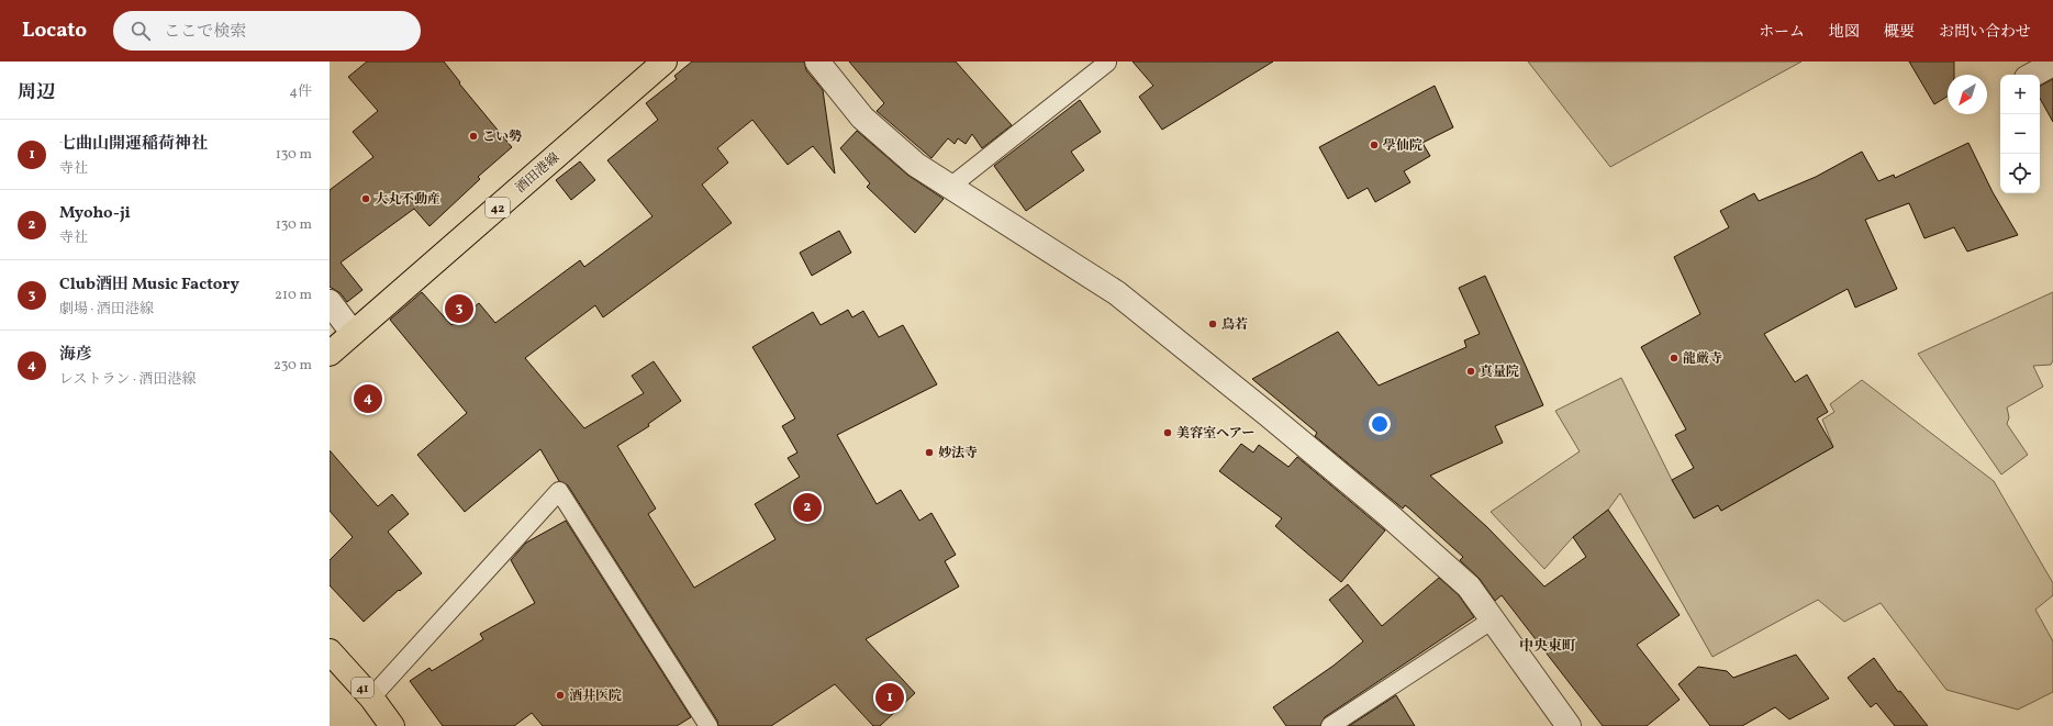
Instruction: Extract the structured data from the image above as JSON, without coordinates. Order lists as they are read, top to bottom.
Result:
{
  "streets": {
    "main road": ["酒田港線", "42", "41"]
  },
  "districts": ["中央東町"],
  "places": [
    "こい勢",
    "學仙院",
    "大丸不動産",
    "鳥若",
    "龍厳寺",
    "真量院",
    "美容室ヘアー",
    "妙法寺",
    "酒井医院"
  ],
  "north": "bottom left",
  "page": {
    "header": "Locato",
    "search": "ここで検索",
    "nav": [
      "ホーム",
      "地図",
      "概要",
      "お問い合わせ"
    ],
    "heading": ["周辺", "4件"],
    "map_buttons": ["+", "−"],
    "list": [
      {
        "mark": "1",
        "name": "七曲山開運稲荷神社",
        "note": "寺社",
        "value": "130 m"
      },
      {
        "mark": "2",
        "name": "Myoho-ji",
        "note": "寺社",
        "value": "130 m"
      },
      {
        "mark": "3",
        "name": "Club酒田 Music Factory",
        "note": "劇場 · 酒田港線",
        "value": "210 m"
      },
      {
        "mark": "4",
        "name": "海彦",
        "note": "レストラン · 酒田港線",
        "value": "230 m"
      }
    ],
    "pins": [
      "3",
      "4",
      "2",
      "1"
    ]
  }
}
